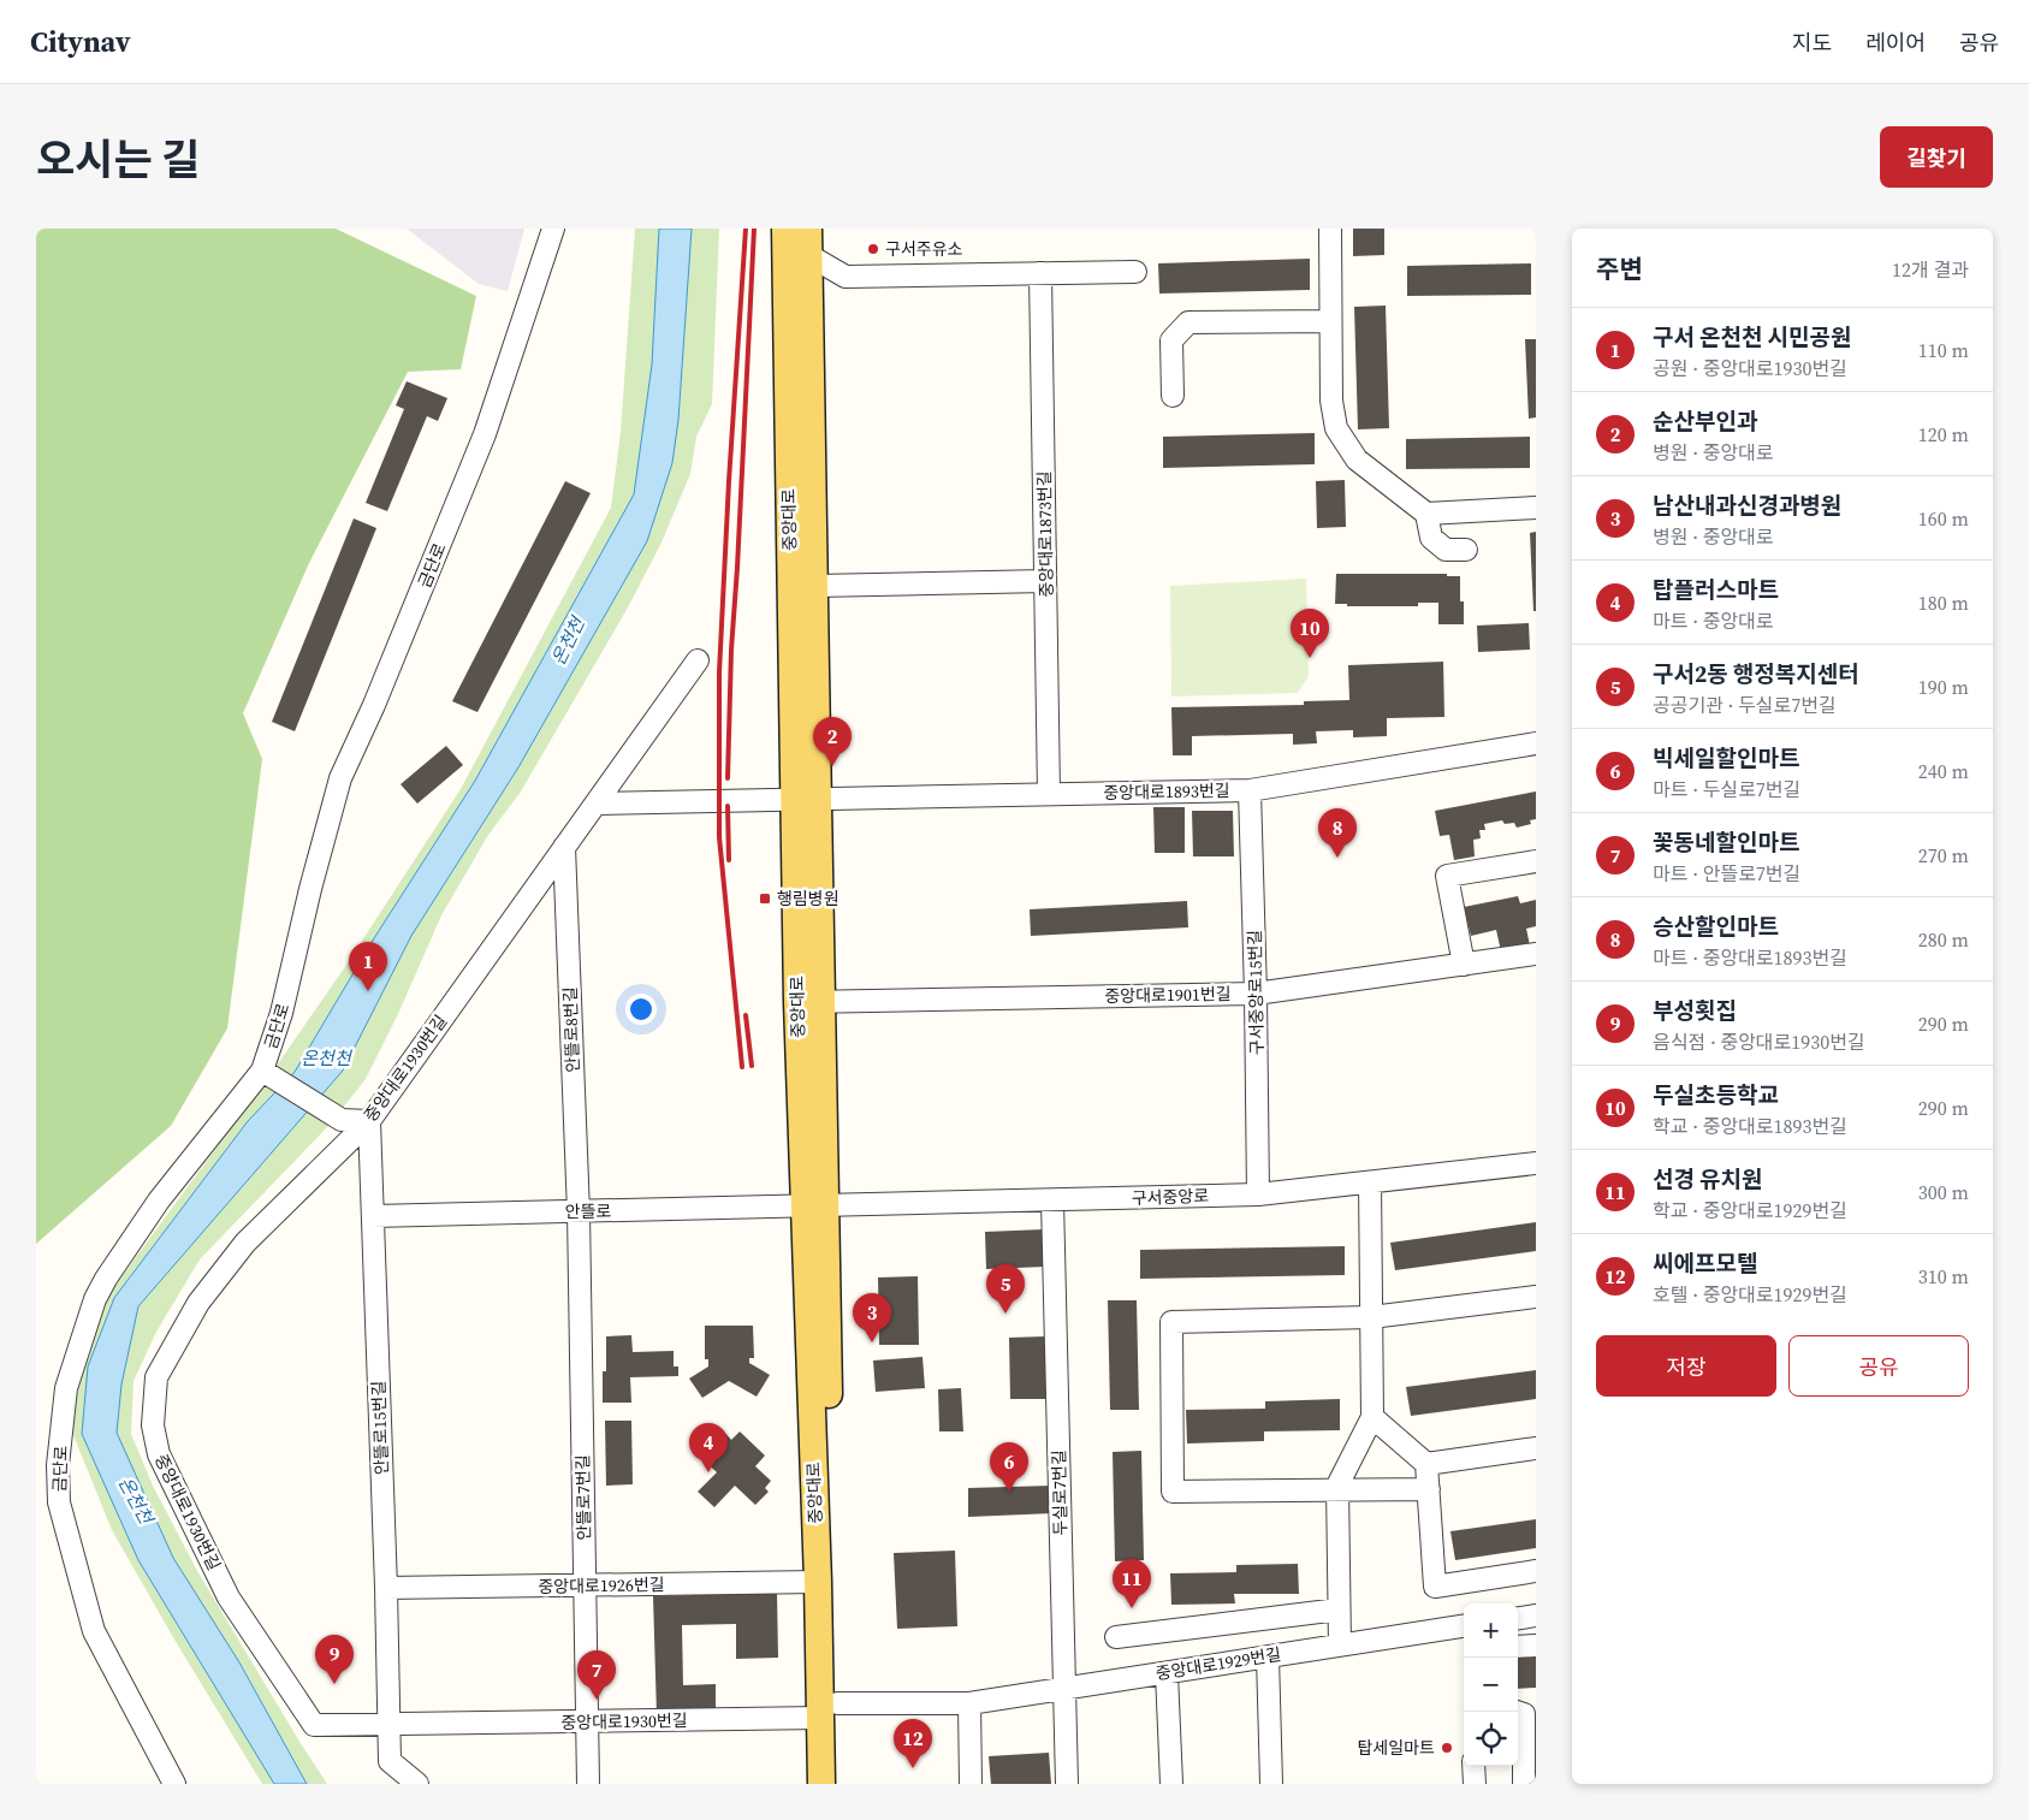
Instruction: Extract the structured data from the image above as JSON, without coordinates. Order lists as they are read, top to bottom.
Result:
{
  "streets": {
    "main road": ["중앙대로"],
    "street": [
      "중앙대로1873번길",
      "금단로",
      "중앙대로1893번길",
      "구서중앙로15번길",
      "중앙대로1901번길",
      "안뜰로8번길",
      "중앙대로1930번길",
      "구서중앙로",
      "안뜰로",
      "안뜰로15번길",
      "두실로7번길",
      "안뜰로7번길",
      "중앙대로1926번길",
      "중앙대로1929번길"
    ]
  },
  "crossings": [
    ["중앙대로", "중앙대로1893번길"],
    ["중앙대로", "중앙대로1901번길"],
    ["중앙대로", "중앙대로1930번길"],
    ["중앙대로", "구서중앙로"],
    ["중앙대로", "안뜰로"],
    ["중앙대로", "중앙대로1926번길"],
    ["중앙대로", "중앙대로1929번길"],
    ["중앙대로1873번길", "중앙대로1893번길"],
    ["중앙대로1893번길", "구서중앙로15번길"],
    ["중앙대로1893번길", "중앙대로1930번길"],
    ["구서중앙로15번길", "중앙대로1901번길"],
    ["구서중앙로15번길", "구서중앙로"],
    ["안뜰로8번길", "중앙대로1930번길"],
    ["안뜰로8번길", "안뜰로"],
    ["안뜰로8번길", "안뜰로7번길"],
    ["중앙대로1930번길", "안뜰로15번길"],
    ["중앙대로1930번길", "안뜰로7번길"],
    ["중앙대로1930번길", "중앙대로1929번길"],
    ["구서중앙로", "안뜰로"],
    ["구서중앙로", "두실로7번길"],
    ["안뜰로", "안뜰로15번길"],
    ["안뜰로", "안뜰로7번길"],
    ["안뜰로15번길", "중앙대로1926번길"],
    ["두실로7번길", "중앙대로1929번길"],
    ["안뜰로7번길", "중앙대로1926번길"]
  ],
  "water": ["온천천"],
  "places": {
    "other": ["구서주유소", "탑세일마트"],
    "transit": ["행림병원"]
  },
  "page": {
    "header": "Citynav",
    "nav": ["지도", "레이어", "공유"],
    "title": "오시는 길",
    "buttons": [
      "길찾기",
      ["저장", "공유"]
    ],
    "heading": ["주변", "12개 결과"],
    "list": [
      {
        "mark": "1",
        "name": "구서 온천천 시민공원",
        "note": "공원 · 중앙대로1930번길",
        "value": "110 m"
      },
      {
        "mark": "2",
        "name": "순산부인과",
        "note": "병원 · 중앙대로",
        "value": "120 m"
      },
      {
        "mark": "3",
        "name": "남산내과신경과병원",
        "note": "병원 · 중앙대로",
        "value": "160 m"
      },
      {
        "mark": "4",
        "name": "탑플러스마트",
        "note": "마트 · 중앙대로",
        "value": "180 m"
      },
      {
        "mark": "5",
        "name": "구서2동 행정복지센터",
        "note": "공공기관 · 두실로7번길",
        "value": "190 m"
      },
      {
        "mark": "6",
        "name": "빅세일할인마트",
        "note": "마트 · 두실로7번길",
        "value": "240 m"
      },
      {
        "mark": "7",
        "name": "꽃동네할인마트",
        "note": "마트 · 안뜰로7번길",
        "value": "270 m"
      },
      {
        "mark": "8",
        "name": "승산할인마트",
        "note": "마트 · 중앙대로1893번길",
        "value": "280 m"
      },
      {
        "mark": "9",
        "name": "부성횟집",
        "note": "음식점 · 중앙대로1930번길",
        "value": "290 m"
      },
      {
        "mark": "10",
        "name": "두실초등학교",
        "note": "학교 · 중앙대로1893번길",
        "value": "290 m"
      },
      {
        "mark": "11",
        "name": "선경 유치원",
        "note": "학교 · 중앙대로1929번길",
        "value": "300 m"
      },
      {
        "mark": "12",
        "name": "씨에프모텔",
        "note": "호텔 · 중앙대로1929번길",
        "value": "310 m"
      }
    ],
    "pins": [
      "10",
      "2",
      "8",
      "1",
      "5",
      "3",
      "4",
      "6",
      "11",
      "9",
      "7",
      "12"
    ],
    "map_buttons": ["+", "−"]
  }
}
